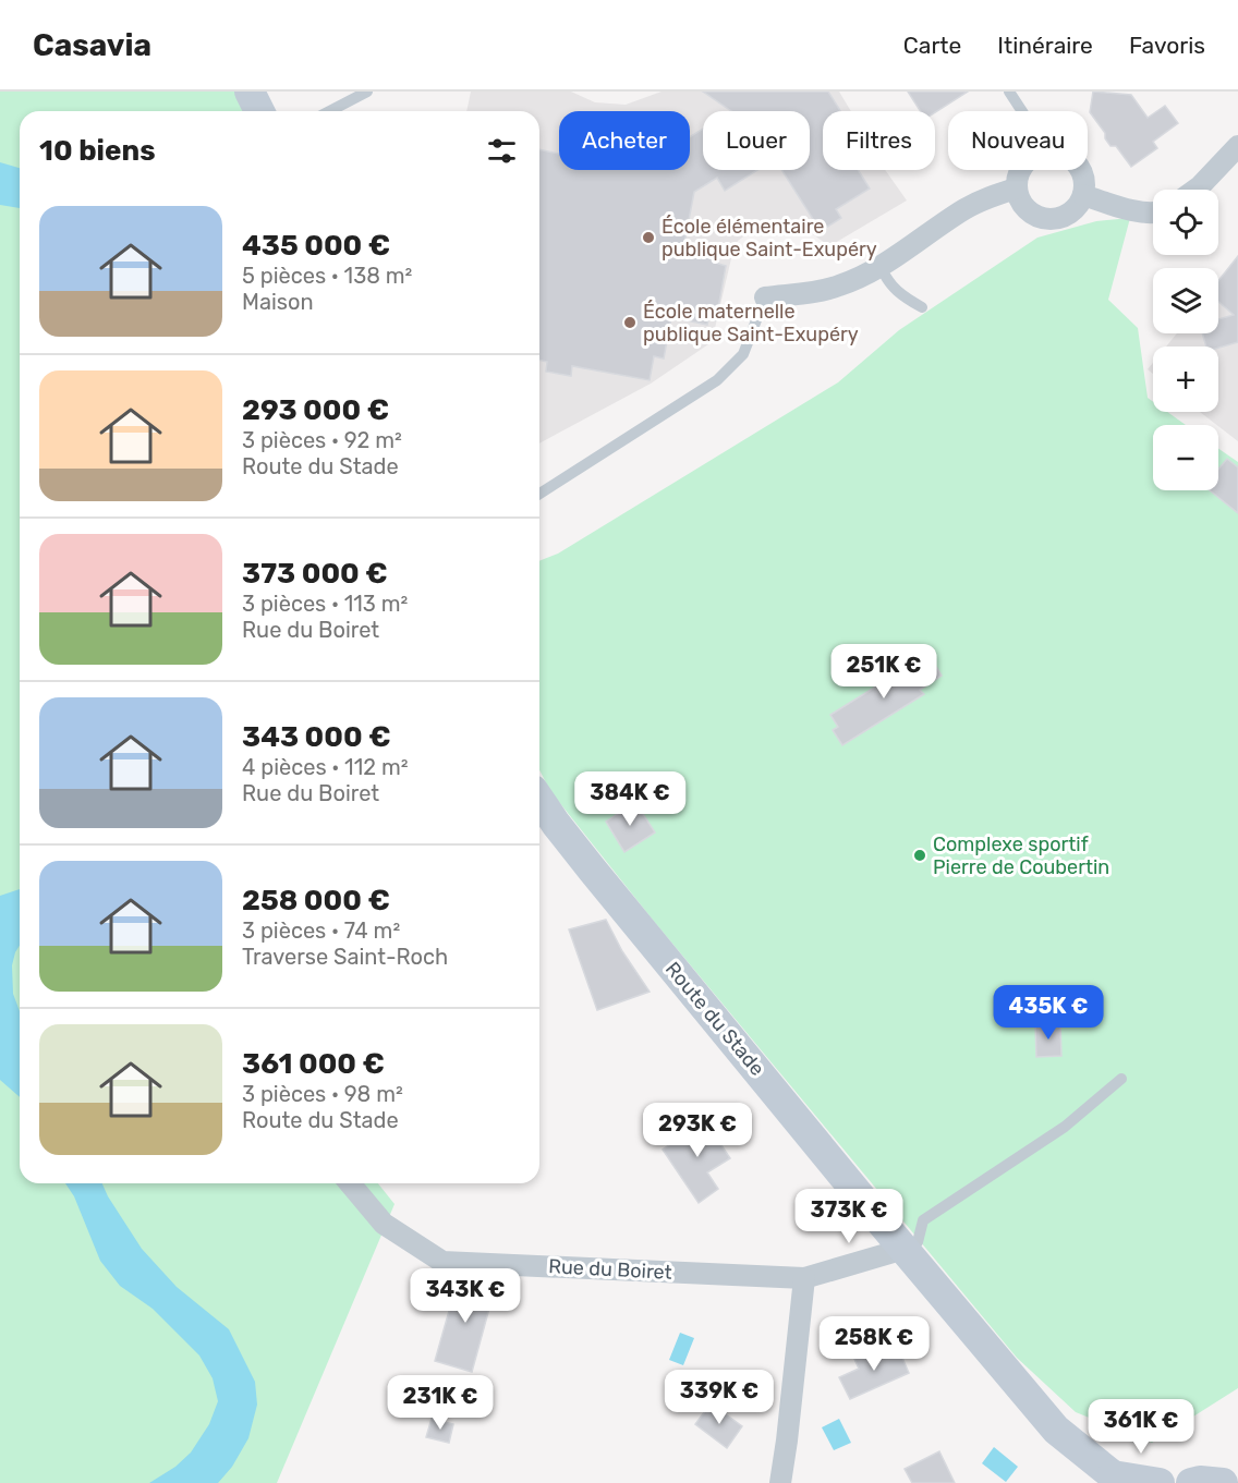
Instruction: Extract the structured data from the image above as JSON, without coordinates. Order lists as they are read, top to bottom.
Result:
{
  "streets": {
    "main road": ["Route du Stade"],
    "street": ["Rue du Boiret"]
  },
  "crossings": [
    ["Route du Stade", "Rue du Boiret"]
  ],
  "places": ["École élémentaire publique Saint-Exupéry", "École maternelle publique Saint-Exupéry", "Complexe sportif Pierre de Coubertin"],
  "page": {
    "header": "Casavia",
    "nav": ["Carte", "Itinéraire", "Favoris"],
    "chip": [
      "Acheter",
      "Louer",
      "Filtres",
      "Nouveau"
    ],
    "heading": "10 biens",
    "map_buttons": ["+", "−"],
    "list": [
      {
        "name": "435 000 €",
        "note": "5 pièces · 138 m² · Maison"
      },
      {
        "name": "293 000 €",
        "note": "3 pièces · 92 m² · Route du Stade"
      },
      {
        "name": "373 000 €",
        "note": "3 pièces · 113 m² · Rue du Boiret"
      },
      {
        "name": "343 000 €",
        "note": "4 pièces · 112 m² · Rue du Boiret"
      },
      {
        "name": "258 000 €",
        "note": "3 pièces · 74 m² · Traverse Saint-Roch"
      },
      {
        "name": "361 000 €",
        "note": "3 pièces · 98 m² · Route du Stade"
      }
    ],
    "price": [
      "251K €",
      "384K €",
      "435K €",
      "293K €",
      "373K €",
      "343K €",
      "258K €",
      "339K €",
      "231K €",
      "361K €"
    ]
  }
}
